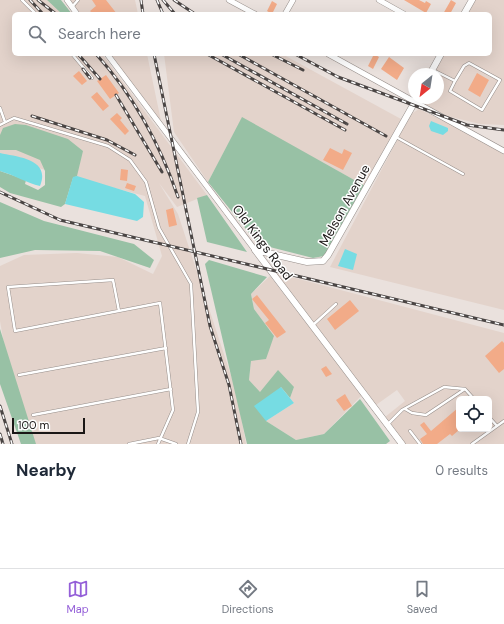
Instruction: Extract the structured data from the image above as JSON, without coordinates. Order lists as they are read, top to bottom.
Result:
{
  "streets": {
    "street": ["Melson Avenue", "Old Kings Road"]
  },
  "crossings": [
    ["Melson Avenue", "Old Kings Road"]
  ],
  "scale_bar": "100 m",
  "north": "bottom left",
  "page": {
    "search": "Search here",
    "scale": "100 m",
    "heading": ["Nearby", "0 results"],
    "nav": ["Map", "Directions", "Saved"]
  }
}
